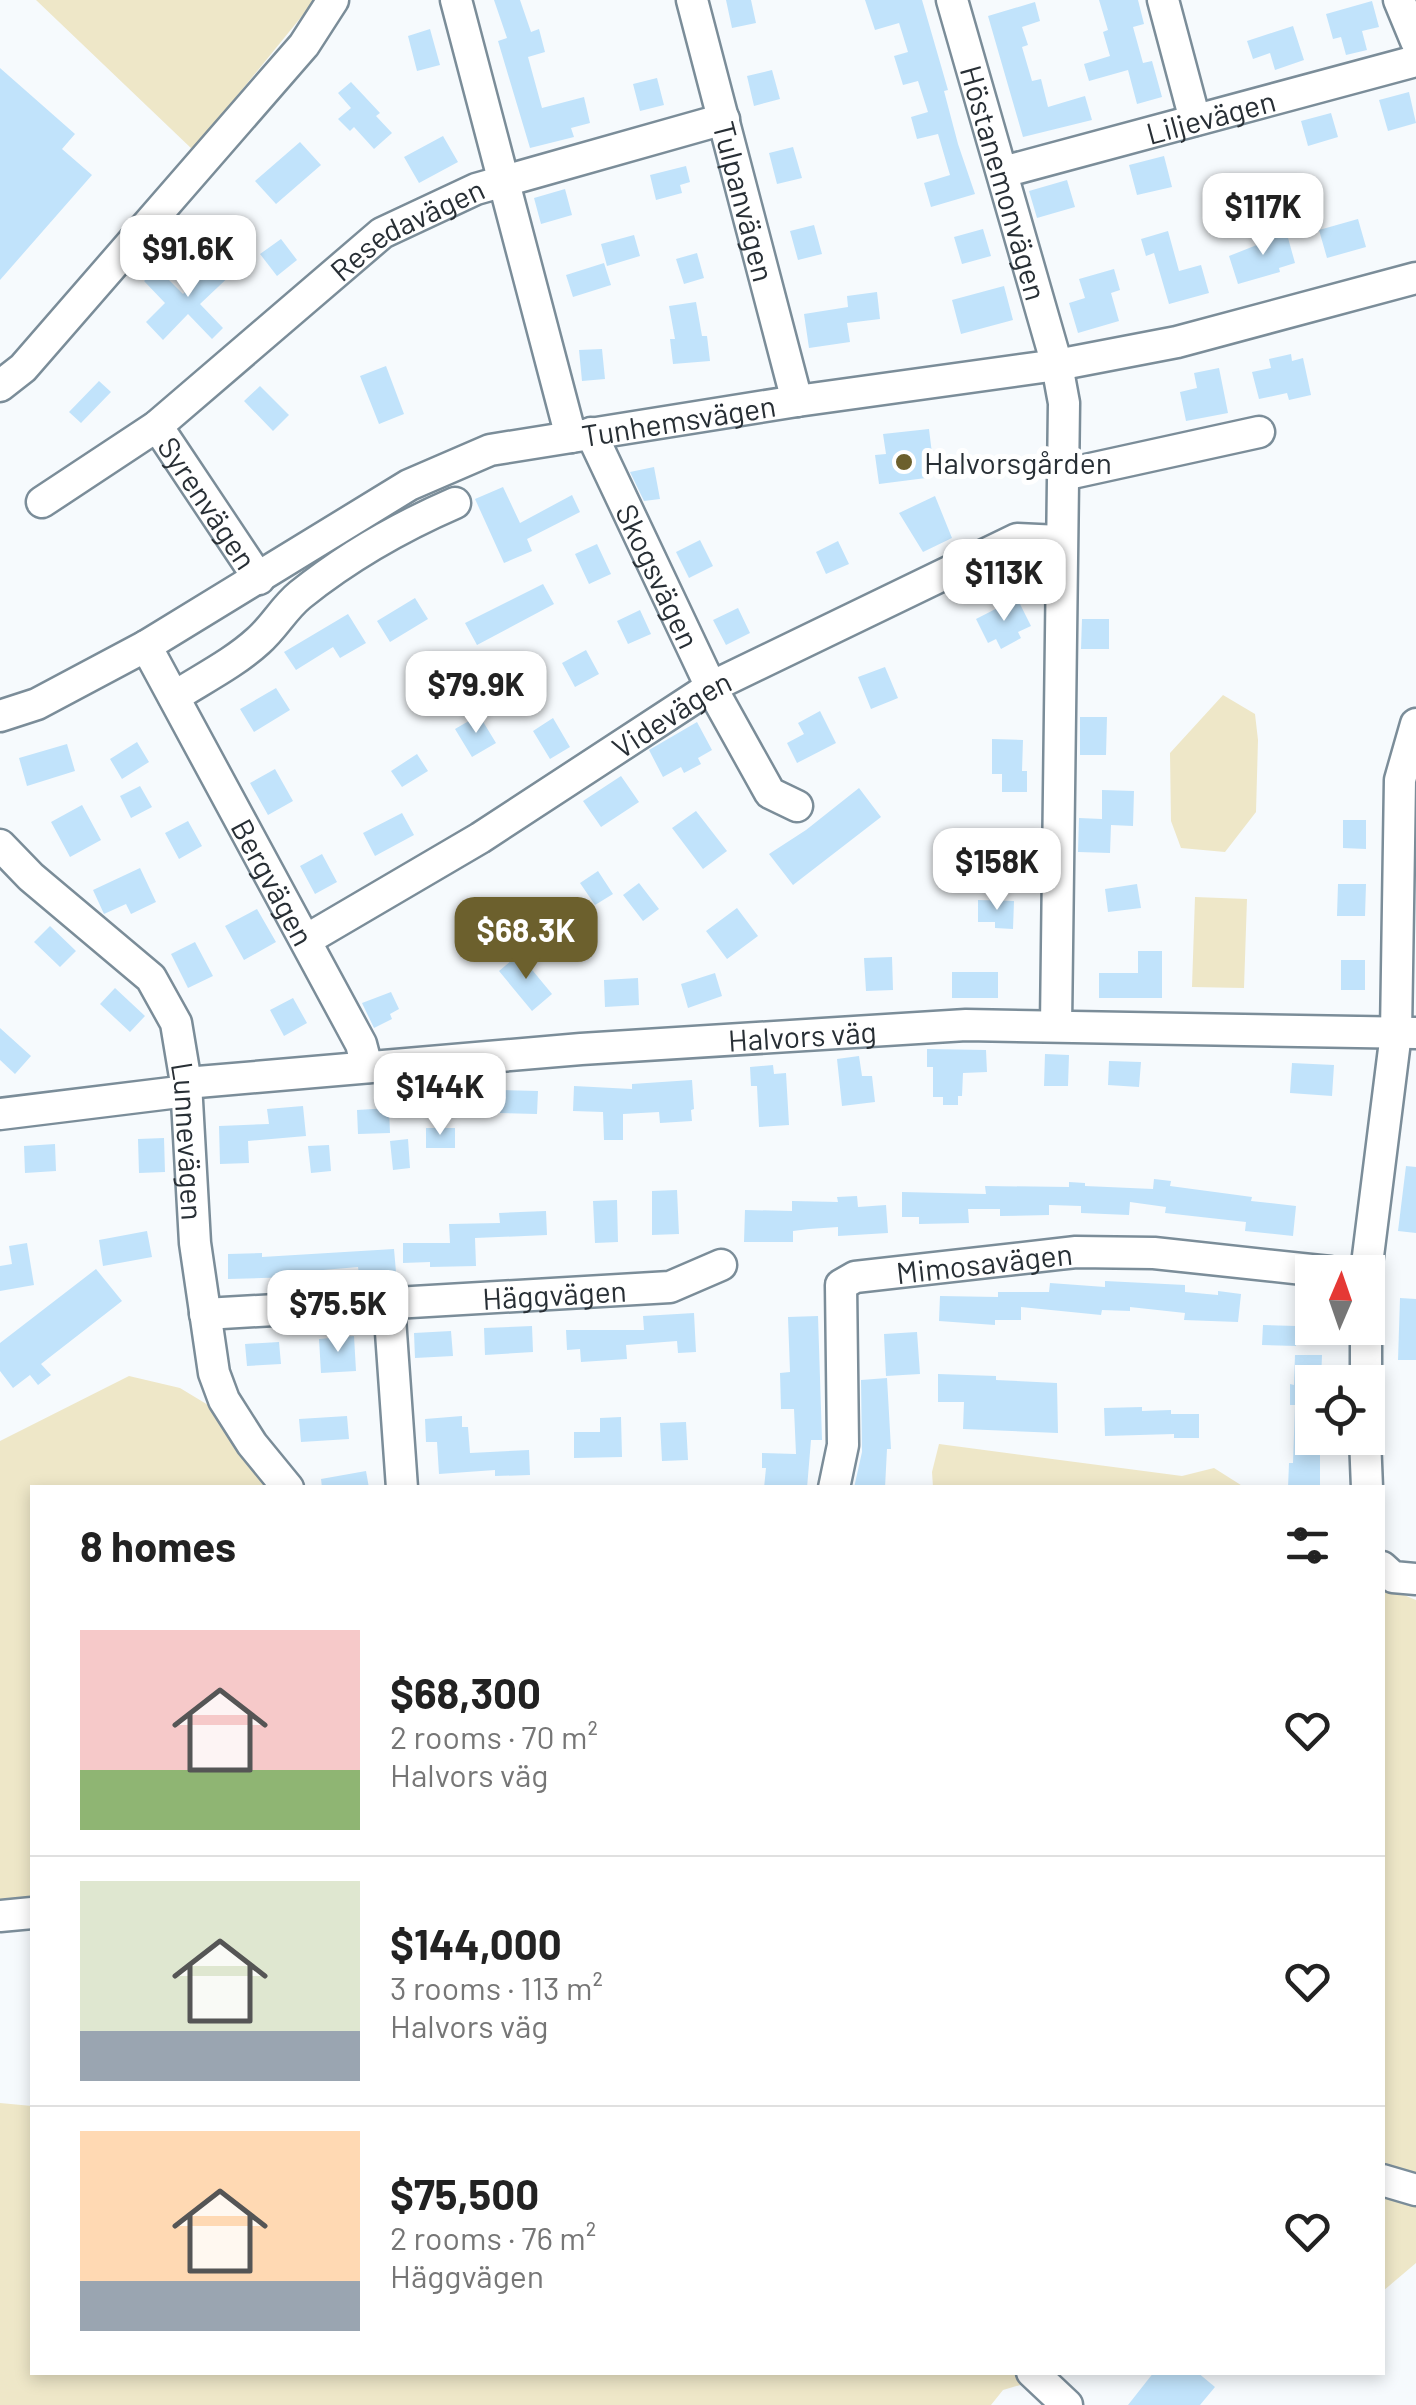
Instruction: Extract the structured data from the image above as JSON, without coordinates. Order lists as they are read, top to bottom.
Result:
{
  "streets": {
    "street": [
      "Liljevägen",
      "Höstanemonvägen",
      "Tulpanvägen",
      "Resedavägen",
      "Tunhemsvägen",
      "Syrenvägen",
      "Skogsvägen",
      "Videvägen",
      "Bergvägen",
      "Halvors väg",
      "Lunnevägen",
      "Mimosavägen",
      "Häggvägen"
    ]
  },
  "crossings": [
    ["Liljevägen", "Höstanemonvägen"],
    ["Höstanemonvägen", "Tunhemsvägen"],
    ["Höstanemonvägen", "Videvägen"],
    ["Höstanemonvägen", "Halvors väg"],
    ["Tulpanvägen", "Resedavägen"],
    ["Tulpanvägen", "Tunhemsvägen"],
    ["Resedavägen", "Syrenvägen"],
    ["Resedavägen", "Skogsvägen"],
    ["Tunhemsvägen", "Syrenvägen"],
    ["Tunhemsvägen", "Skogsvägen"],
    ["Tunhemsvägen", "Bergvägen"],
    ["Skogsvägen", "Videvägen"],
    ["Videvägen", "Bergvägen"],
    ["Bergvägen", "Halvors väg"],
    ["Halvors väg", "Lunnevägen"],
    ["Lunnevägen", "Häggvägen"]
  ],
  "places": ["Halvorsgården"],
  "north": "top",
  "page": {
    "price": [
      "$117K",
      "$91.6K",
      "$113K",
      "$79.9K",
      "$158K",
      "$68.3K",
      "$144K",
      "$75.5K"
    ],
    "heading": "8 homes",
    "list": [
      {
        "name": "$68,300",
        "note": "2 rooms · 70 m² · Halvors väg"
      },
      {
        "name": "$144,000",
        "note": "3 rooms · 113 m² · Halvors väg"
      },
      {
        "name": "$75,500",
        "note": "2 rooms · 76 m² · Häggvägen"
      }
    ]
  }
}
